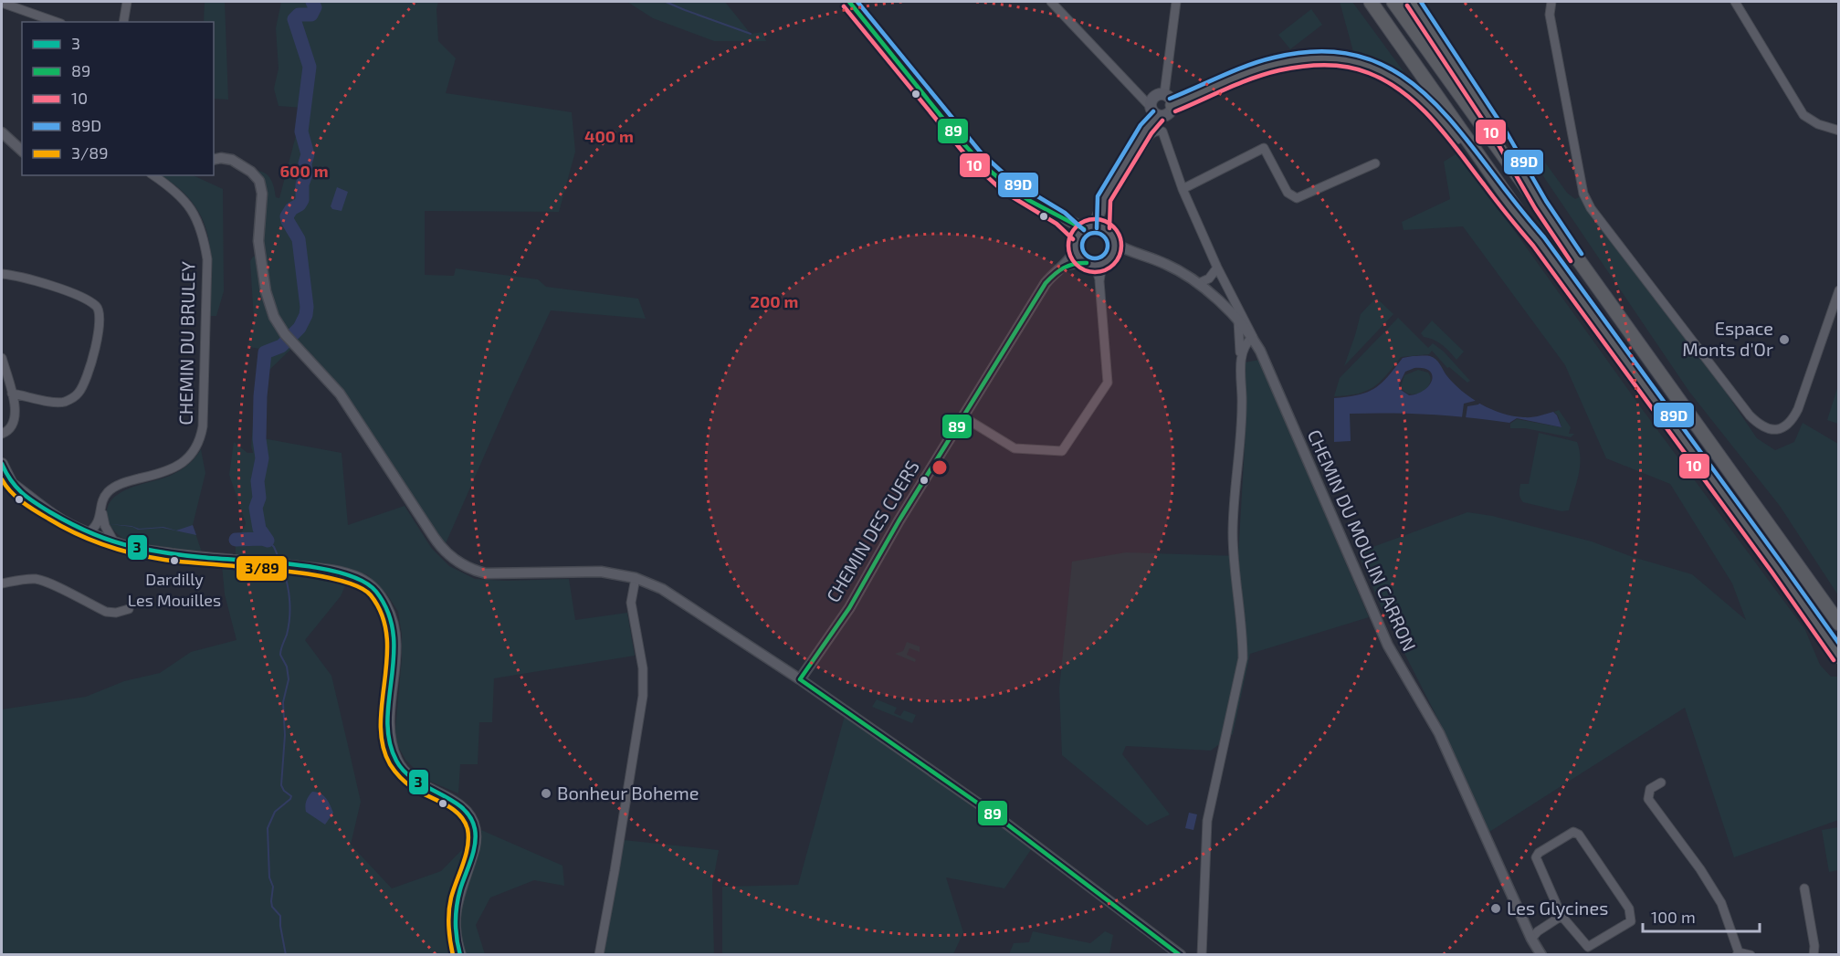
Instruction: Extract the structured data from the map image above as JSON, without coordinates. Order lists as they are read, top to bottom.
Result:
{
  "streets": {
    "street": ["CHEMIN DU BRULEY", "CHEMIN DES CUERS", "CHEMIN DU MOULIN CARRON"]
  },
  "places": [
    "Espace Monts d'Or",
    "Dardilly Les Mouilles",
    "Bonheur Boheme",
    "Les Glycines"
  ],
  "lines": [
    "transit line 89",
    "transit line 89D",
    "transit line 10",
    "transit line 3",
    "transit line 3/89"
  ],
  "legend": [
    "3",
    "89",
    "10",
    "89D",
    "3/89"
  ],
  "scale_bar": "100 m",
  "rings": ["400 m", "600 m", "200 m"]
}
